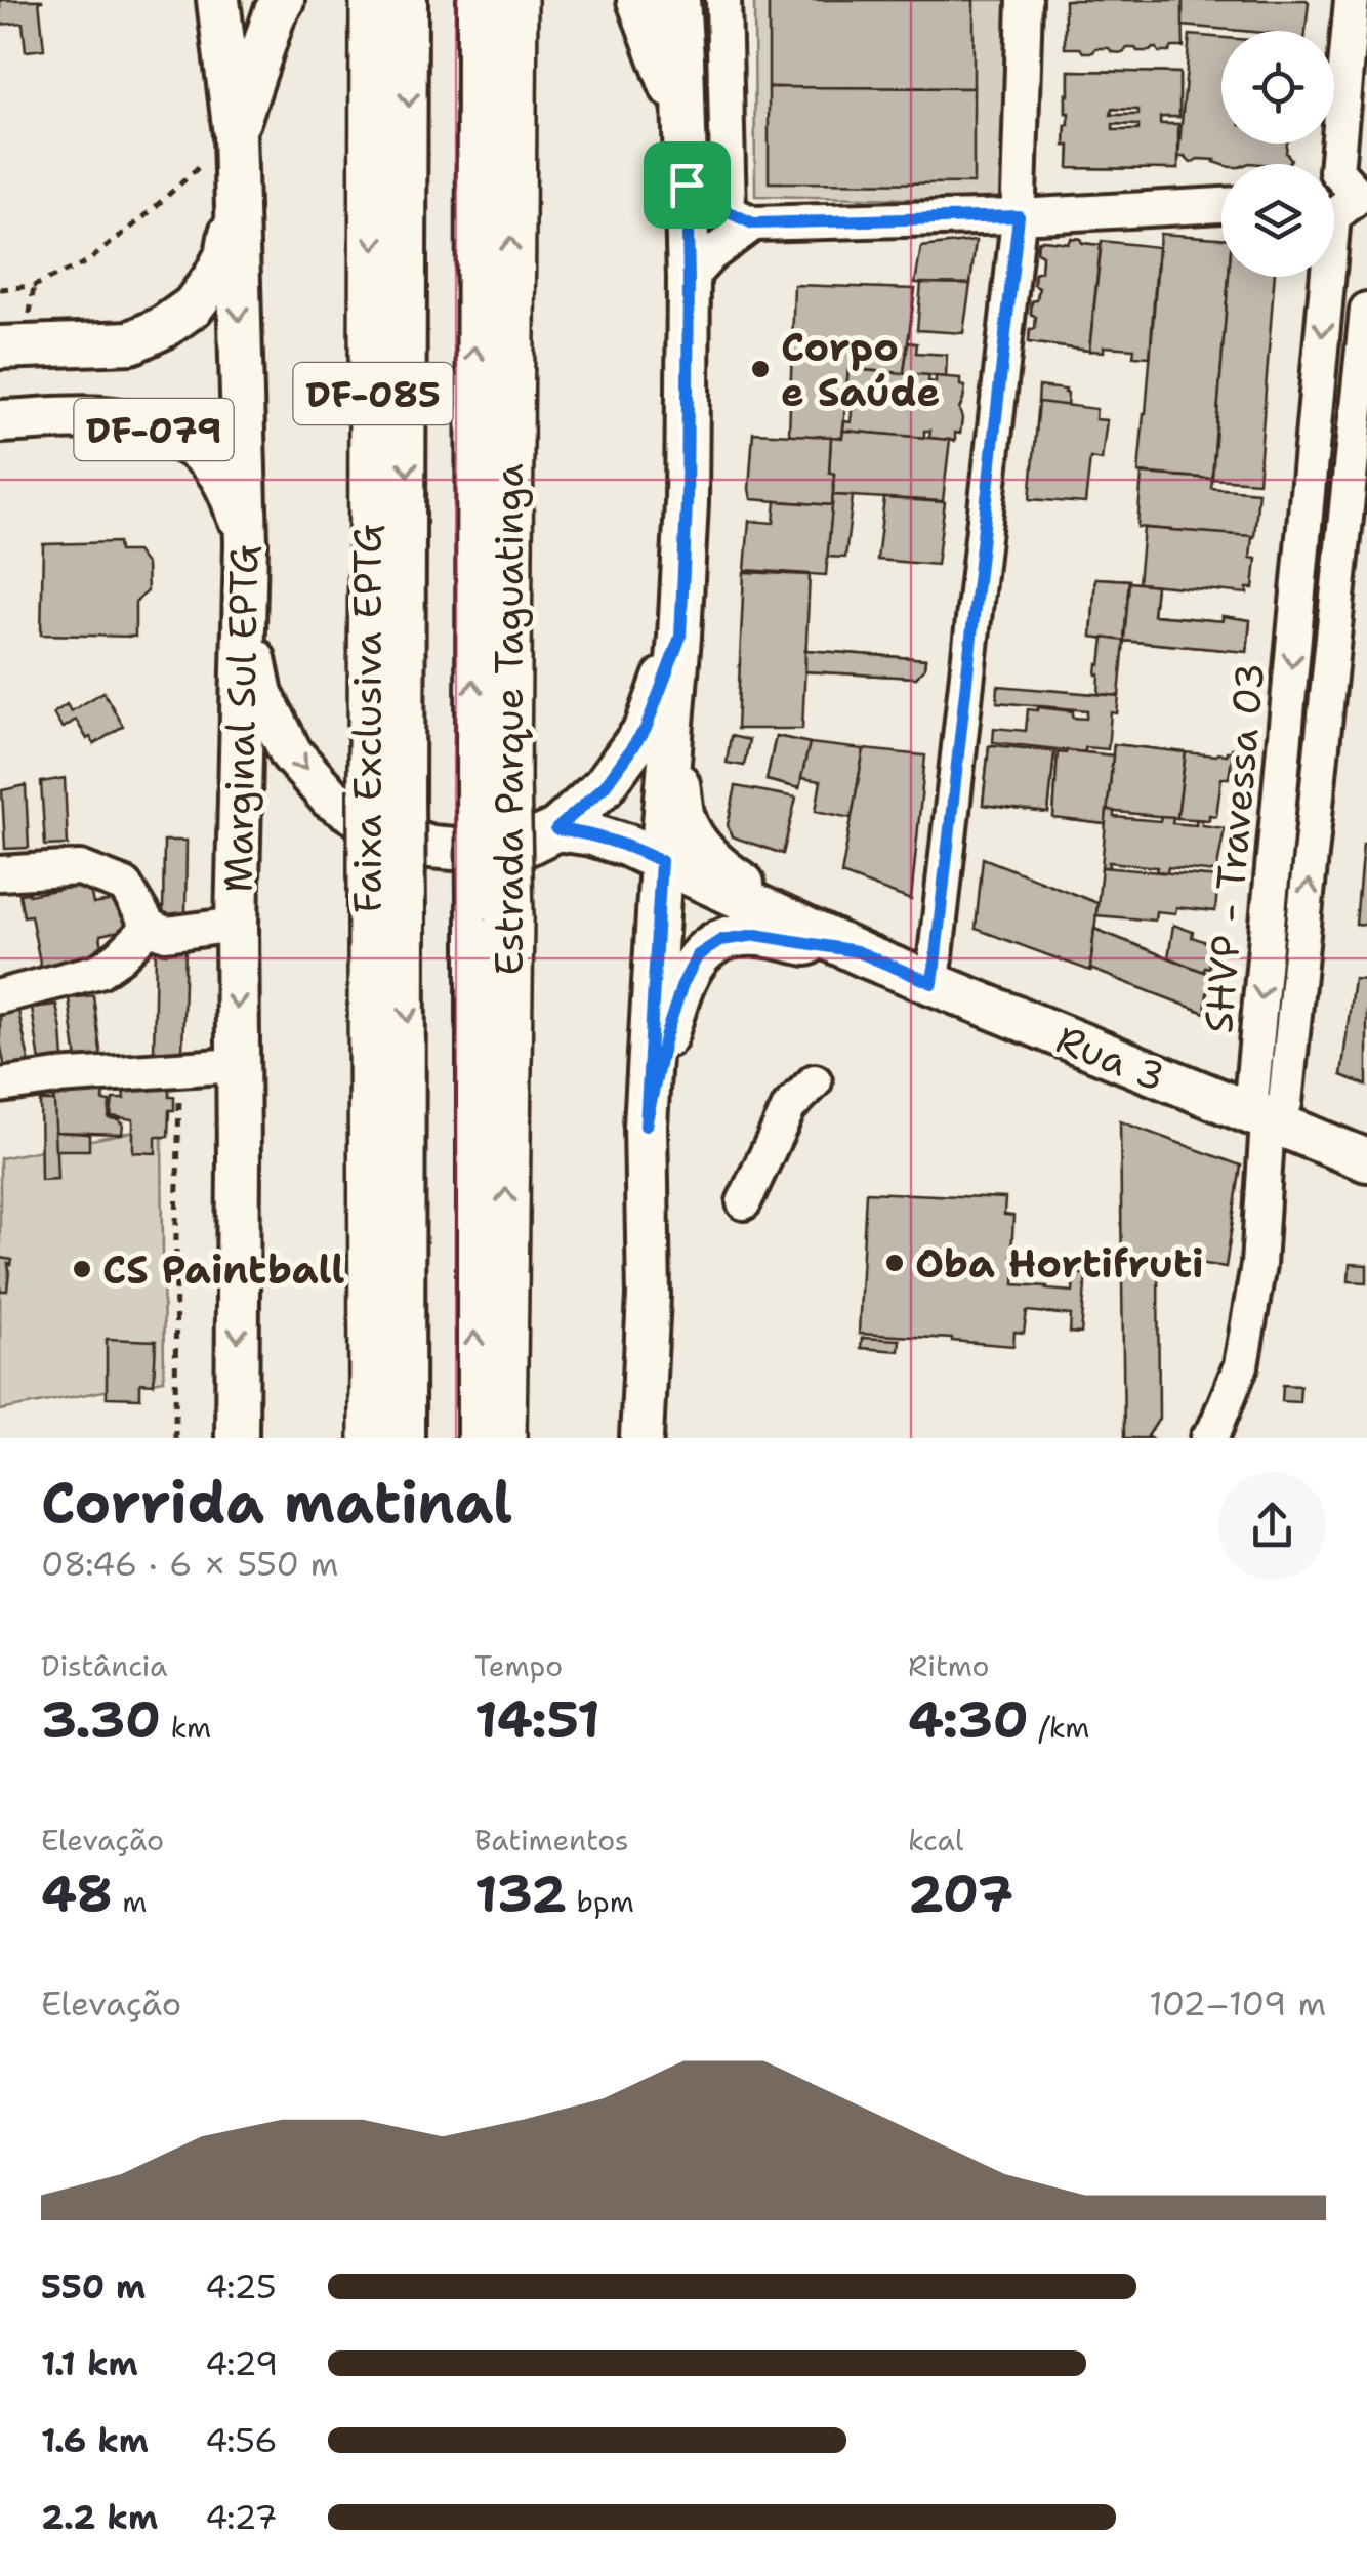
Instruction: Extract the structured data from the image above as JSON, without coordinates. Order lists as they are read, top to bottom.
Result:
{
  "streets": {
    "highway": ["DF-085", "Estrada Parque Taguatinga"],
    "main road": ["DF-079", "Marginal Sul EPTG", "Rua 3"],
    "street": ["Faixa Exclusiva EPTG", "SHVP - Travessa 03"]
  },
  "crossings": [
    ["DF-085", "Faixa Exclusiva EPTG"],
    ["DF-079", "Marginal Sul EPTG"],
    ["SHVP - Travessa 03", "Rua 3"]
  ],
  "one_way": ["Marginal Sul EPTG"],
  "places": ["Corpo e Saúde", "Oba Hortifruti", "CS Paintball"],
  "page": {
    "heading": ["Corrida matinal", "08:46 · 6 × 550 m"],
    "stats": [
      ["Distância", "3.30 km"],
      ["Tempo", "14:51"],
      ["Ritmo", "4:30 /km"],
      ["Elevação", "48 m"],
      ["Batimentos", "132 bpm"],
      ["kcal", "207"]
    ],
    "chart": ["Elevação", "102–109 m"],
    "list": [
      {
        "name": "550 m",
        "note": "4:25"
      },
      {
        "name": "1.1 km",
        "note": "4:29"
      },
      {
        "name": "1.6 km",
        "note": "4:56"
      },
      {
        "name": "2.2 km",
        "note": "4:27"
      }
    ]
  }
}
